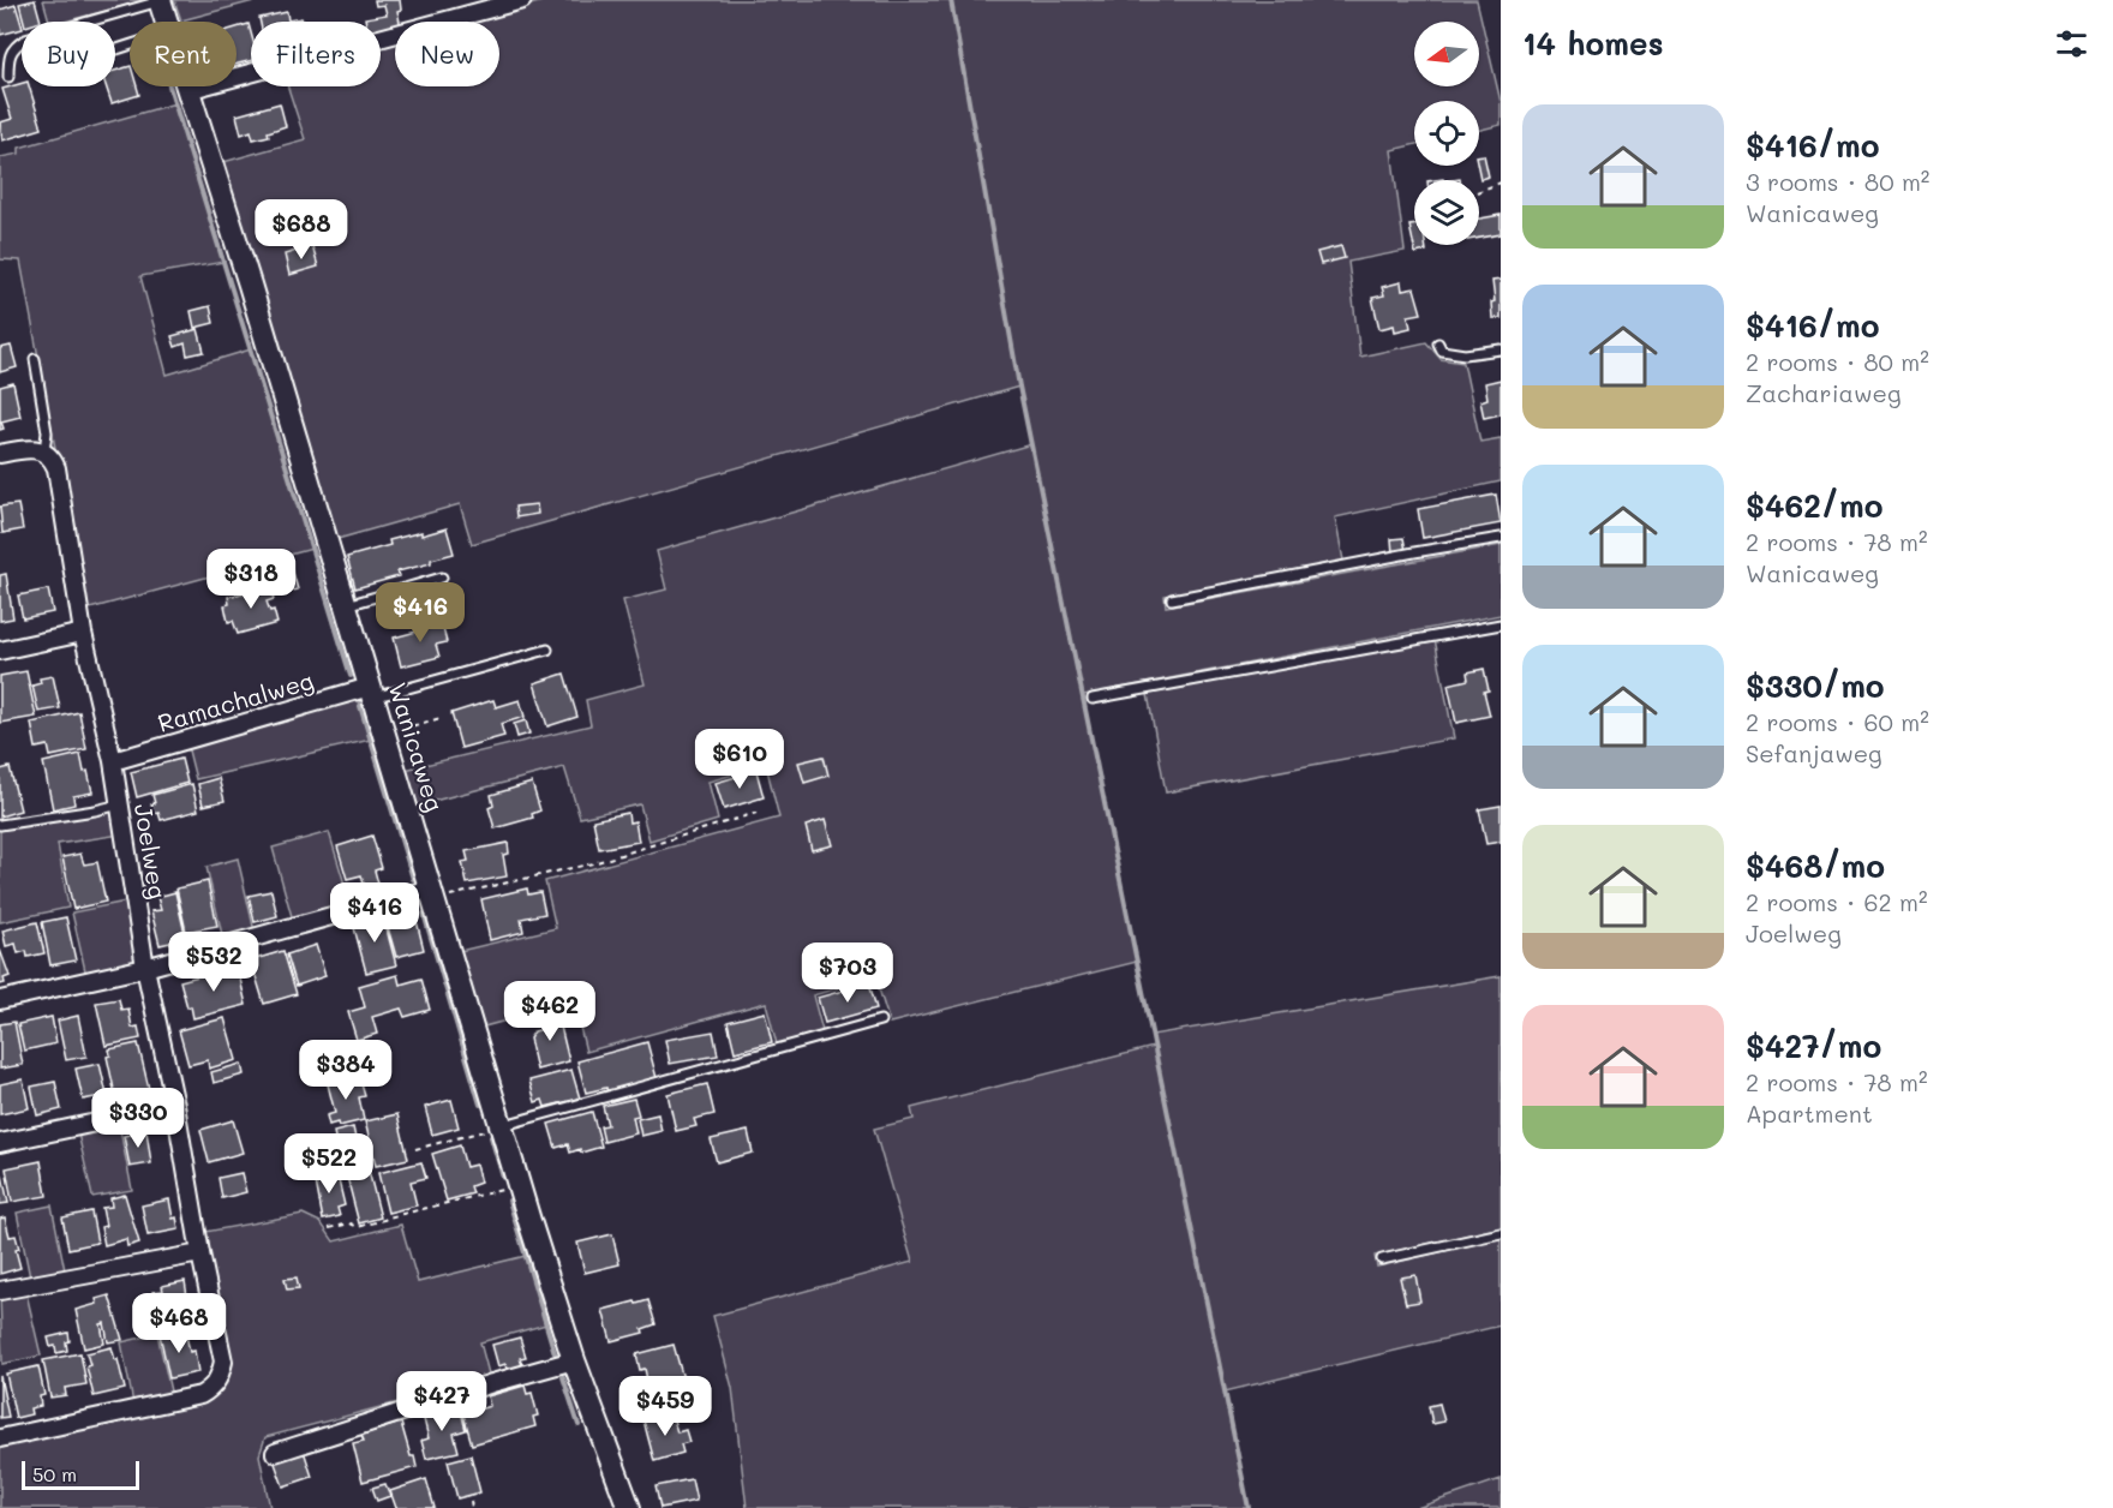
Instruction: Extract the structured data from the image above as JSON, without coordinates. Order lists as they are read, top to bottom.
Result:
{
  "streets": {
    "street": ["Ramachalweg", "Wanicaweg", "Joelweg"]
  },
  "crossings": [
    ["Ramachalweg", "Wanicaweg"],
    ["Ramachalweg", "Joelweg"]
  ],
  "scale_bar": "50 m",
  "north": "left",
  "page": {
    "heading": "14 homes",
    "chip": [
      "Buy",
      "Rent",
      "Filters",
      "New"
    ],
    "list": [
      {
        "name": "$416/mo",
        "note": "3 rooms · 80 m² · Wanicaweg"
      },
      {
        "name": "$416/mo",
        "note": "2 rooms · 80 m² · Zachariaweg"
      },
      {
        "name": "$462/mo",
        "note": "2 rooms · 78 m² · Wanicaweg"
      },
      {
        "name": "$330/mo",
        "note": "2 rooms · 60 m² · Sefanjaweg"
      },
      {
        "name": "$468/mo",
        "note": "2 rooms · 62 m² · Joelweg"
      },
      {
        "name": "$427/mo",
        "note": "2 rooms · 78 m² · Apartment"
      }
    ],
    "price": [
      "$688",
      "$318",
      "$416",
      "$610",
      "$416",
      "$532",
      "$703",
      "$462",
      "$384",
      "$330",
      "$522",
      "$468",
      "$427",
      "$459"
    ],
    "scale": "50 m"
  }
}
